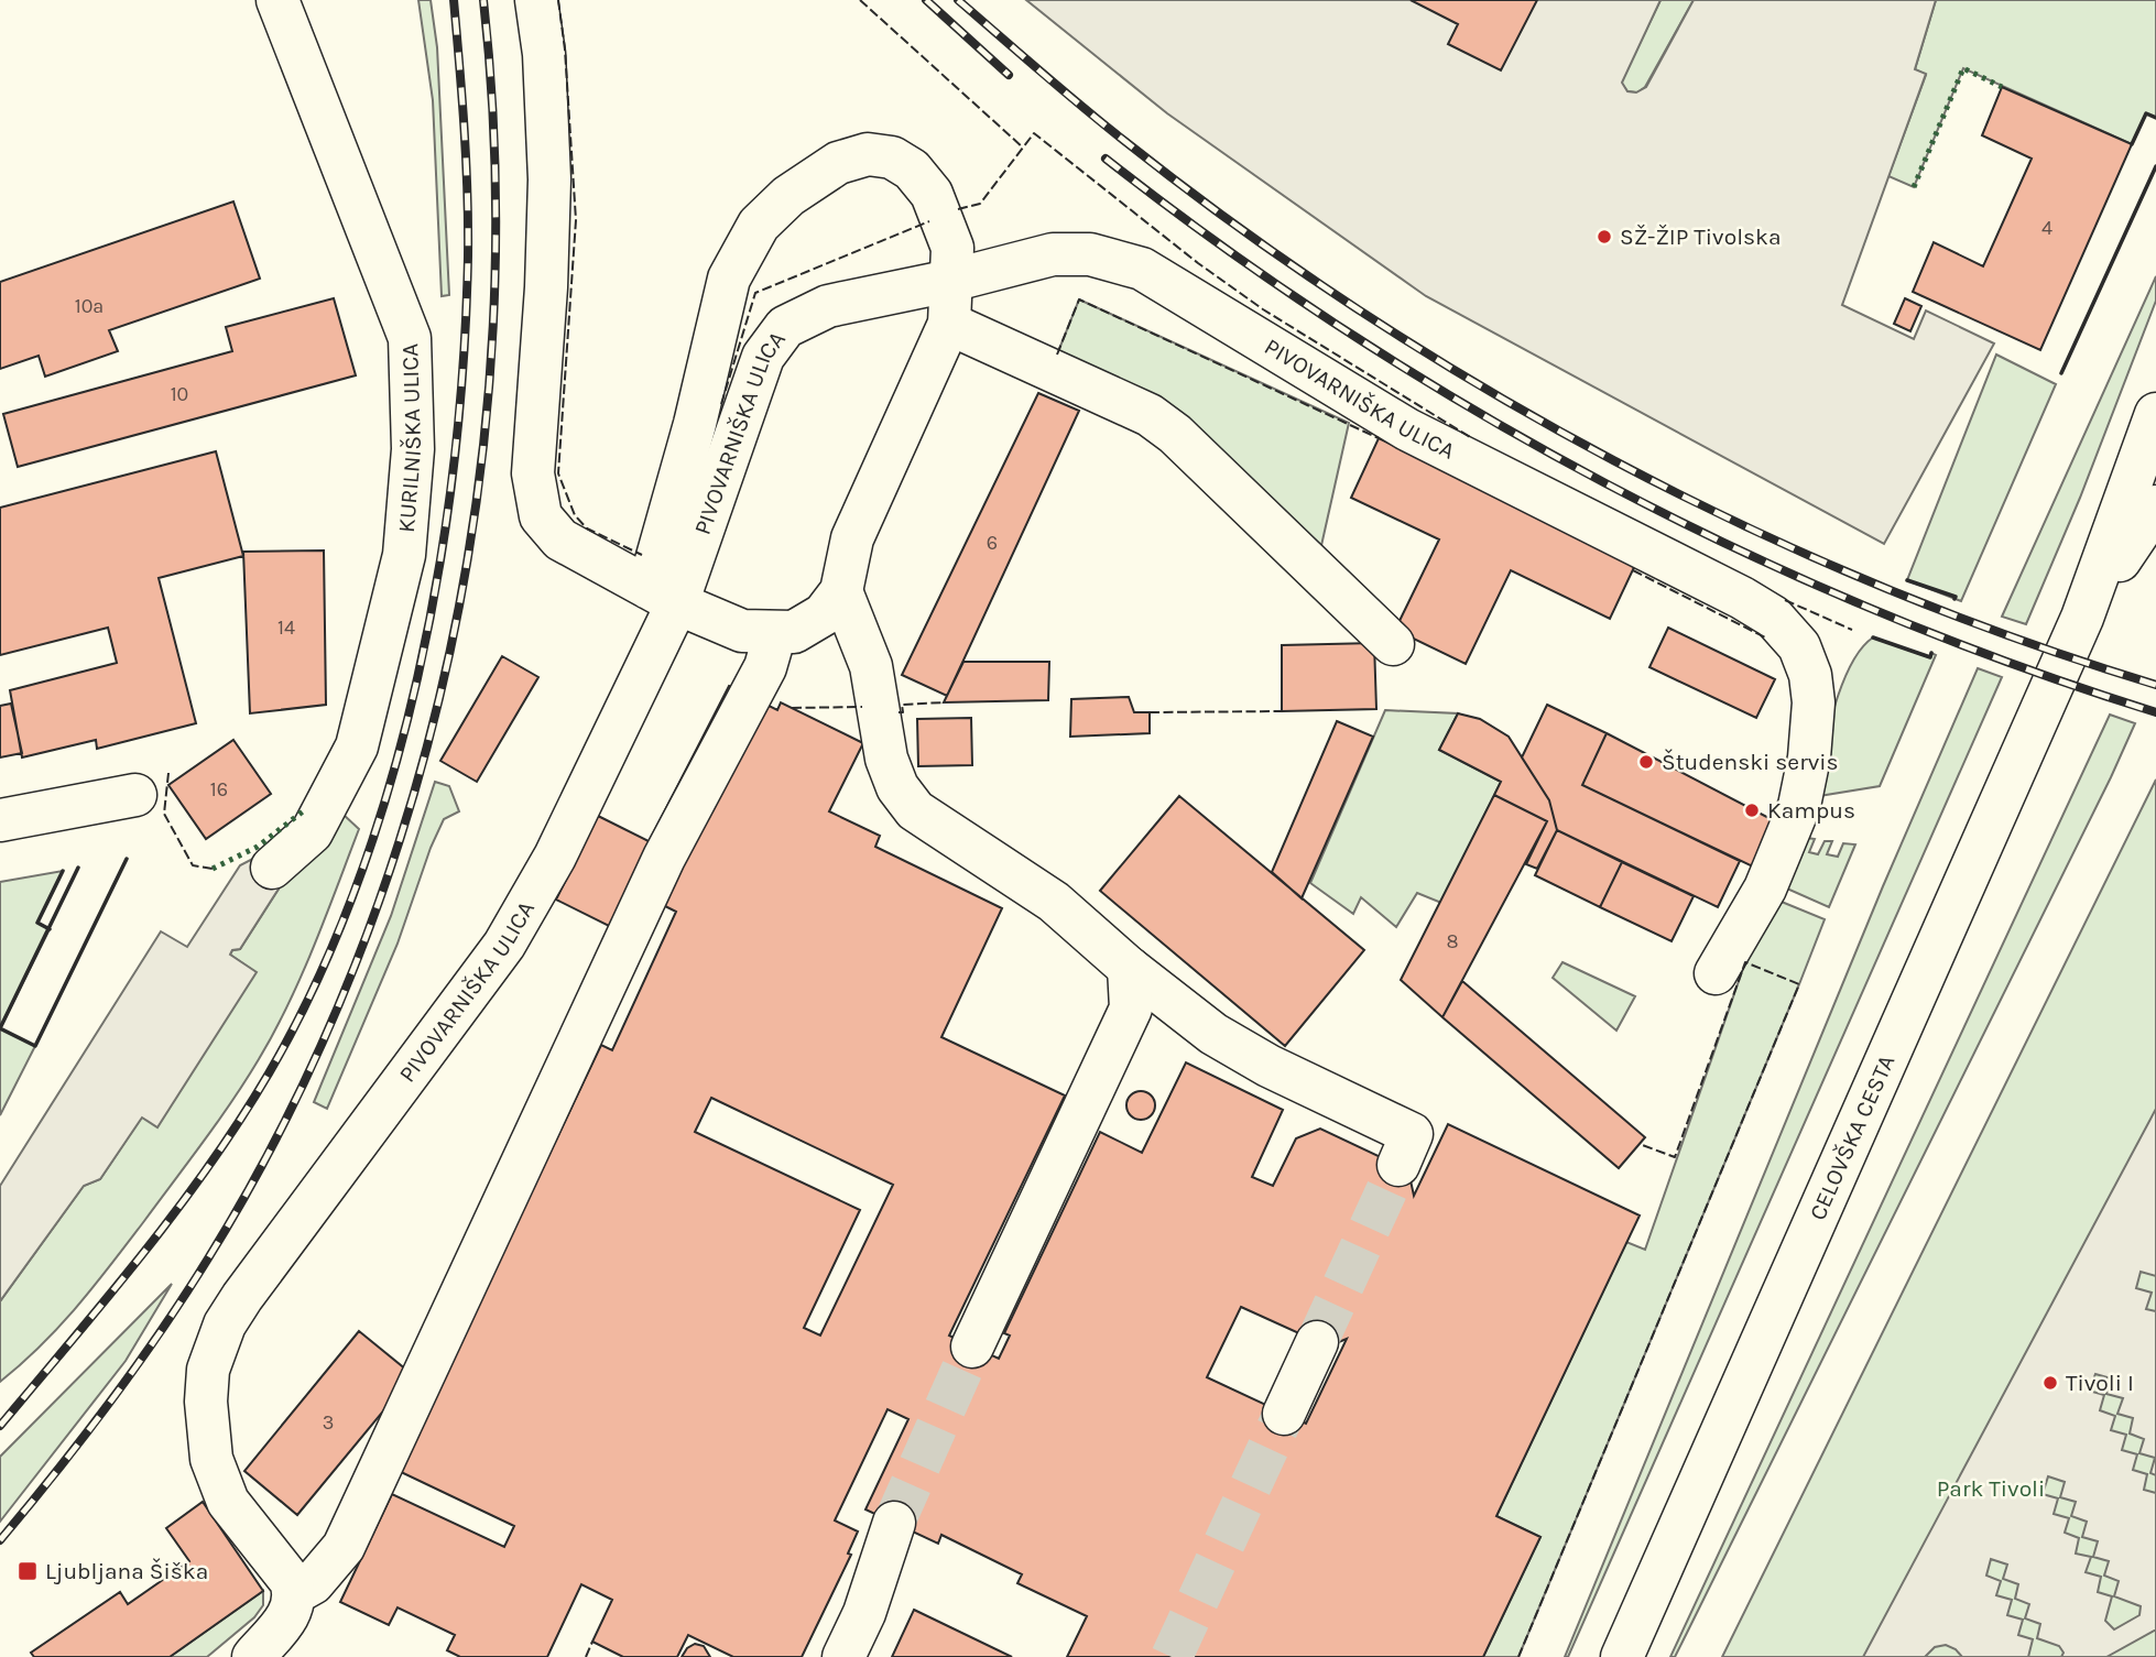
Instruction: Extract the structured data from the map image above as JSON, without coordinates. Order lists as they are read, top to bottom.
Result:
{
  "streets": {
    "main road": ["PIVOVARNIŠKA ULICA", "KURILNIŠKA ULICA", "CELOVŠKA CESTA"]
  },
  "parks": ["Park Tivoli"],
  "places": {
    "other": [
      "SŽ-ŽIP Tivolska",
      "Študenski servis",
      "Kampus",
      "Tivoli I"
    ],
    "transit": ["Ljubljana Šiška"]
  },
  "house_numbers": [
    "4",
    "10a",
    "10",
    "6",
    "14",
    "16",
    "8",
    "3"
  ]
}
